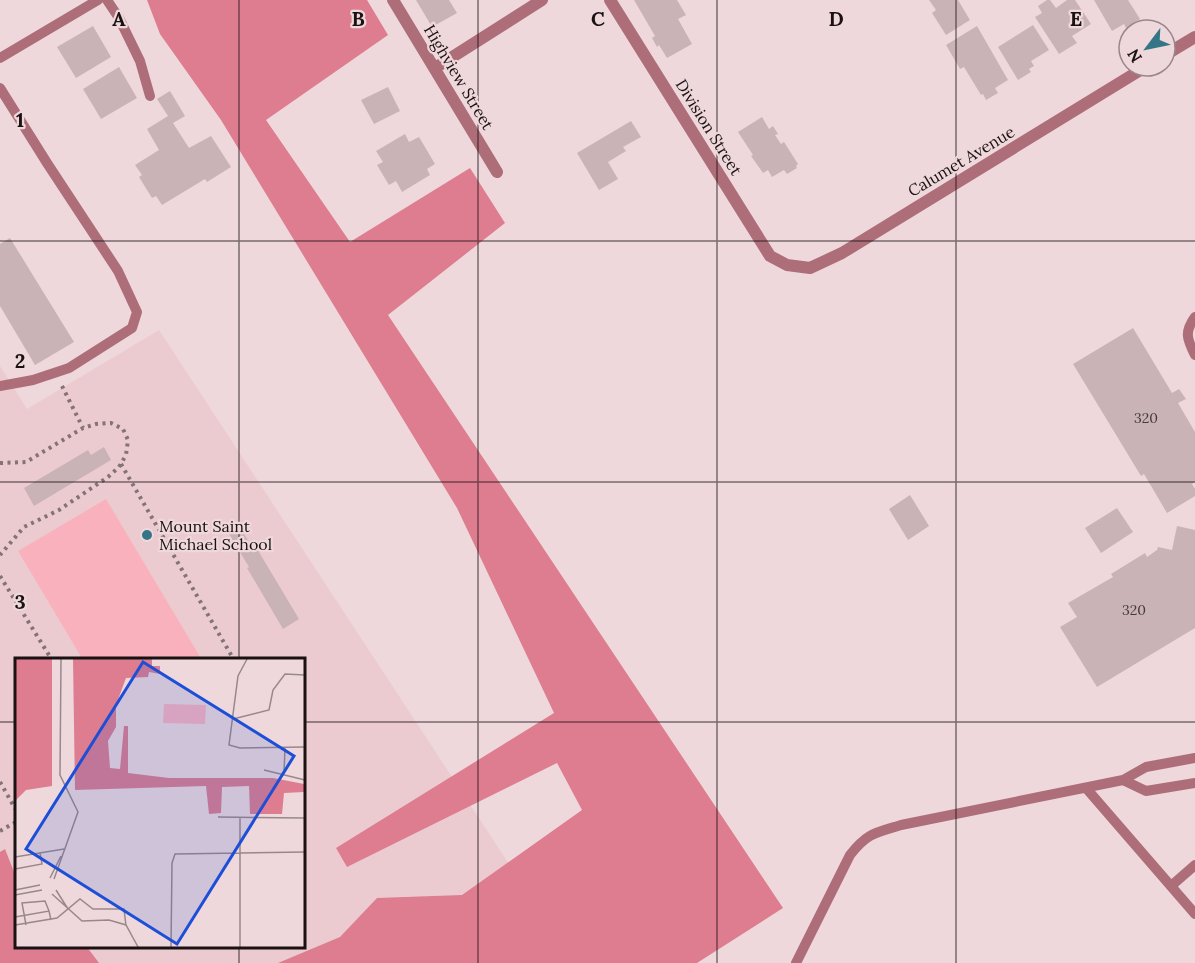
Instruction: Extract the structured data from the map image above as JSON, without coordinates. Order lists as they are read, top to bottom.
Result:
{
  "streets": {
    "street": ["Highview Street", "Division Street", "Calumet Avenue"]
  },
  "crossings": [
    ["Division Street", "Calumet Avenue"]
  ],
  "places": ["Mount Saint Michael School"],
  "house_numbers": ["320", "320"],
  "north": "bottom left",
  "grid": {
    "columns": [
      "A",
      "B",
      "C",
      "D",
      "E"
    ],
    "rows": ["1", "2", "3"]
  }
}
